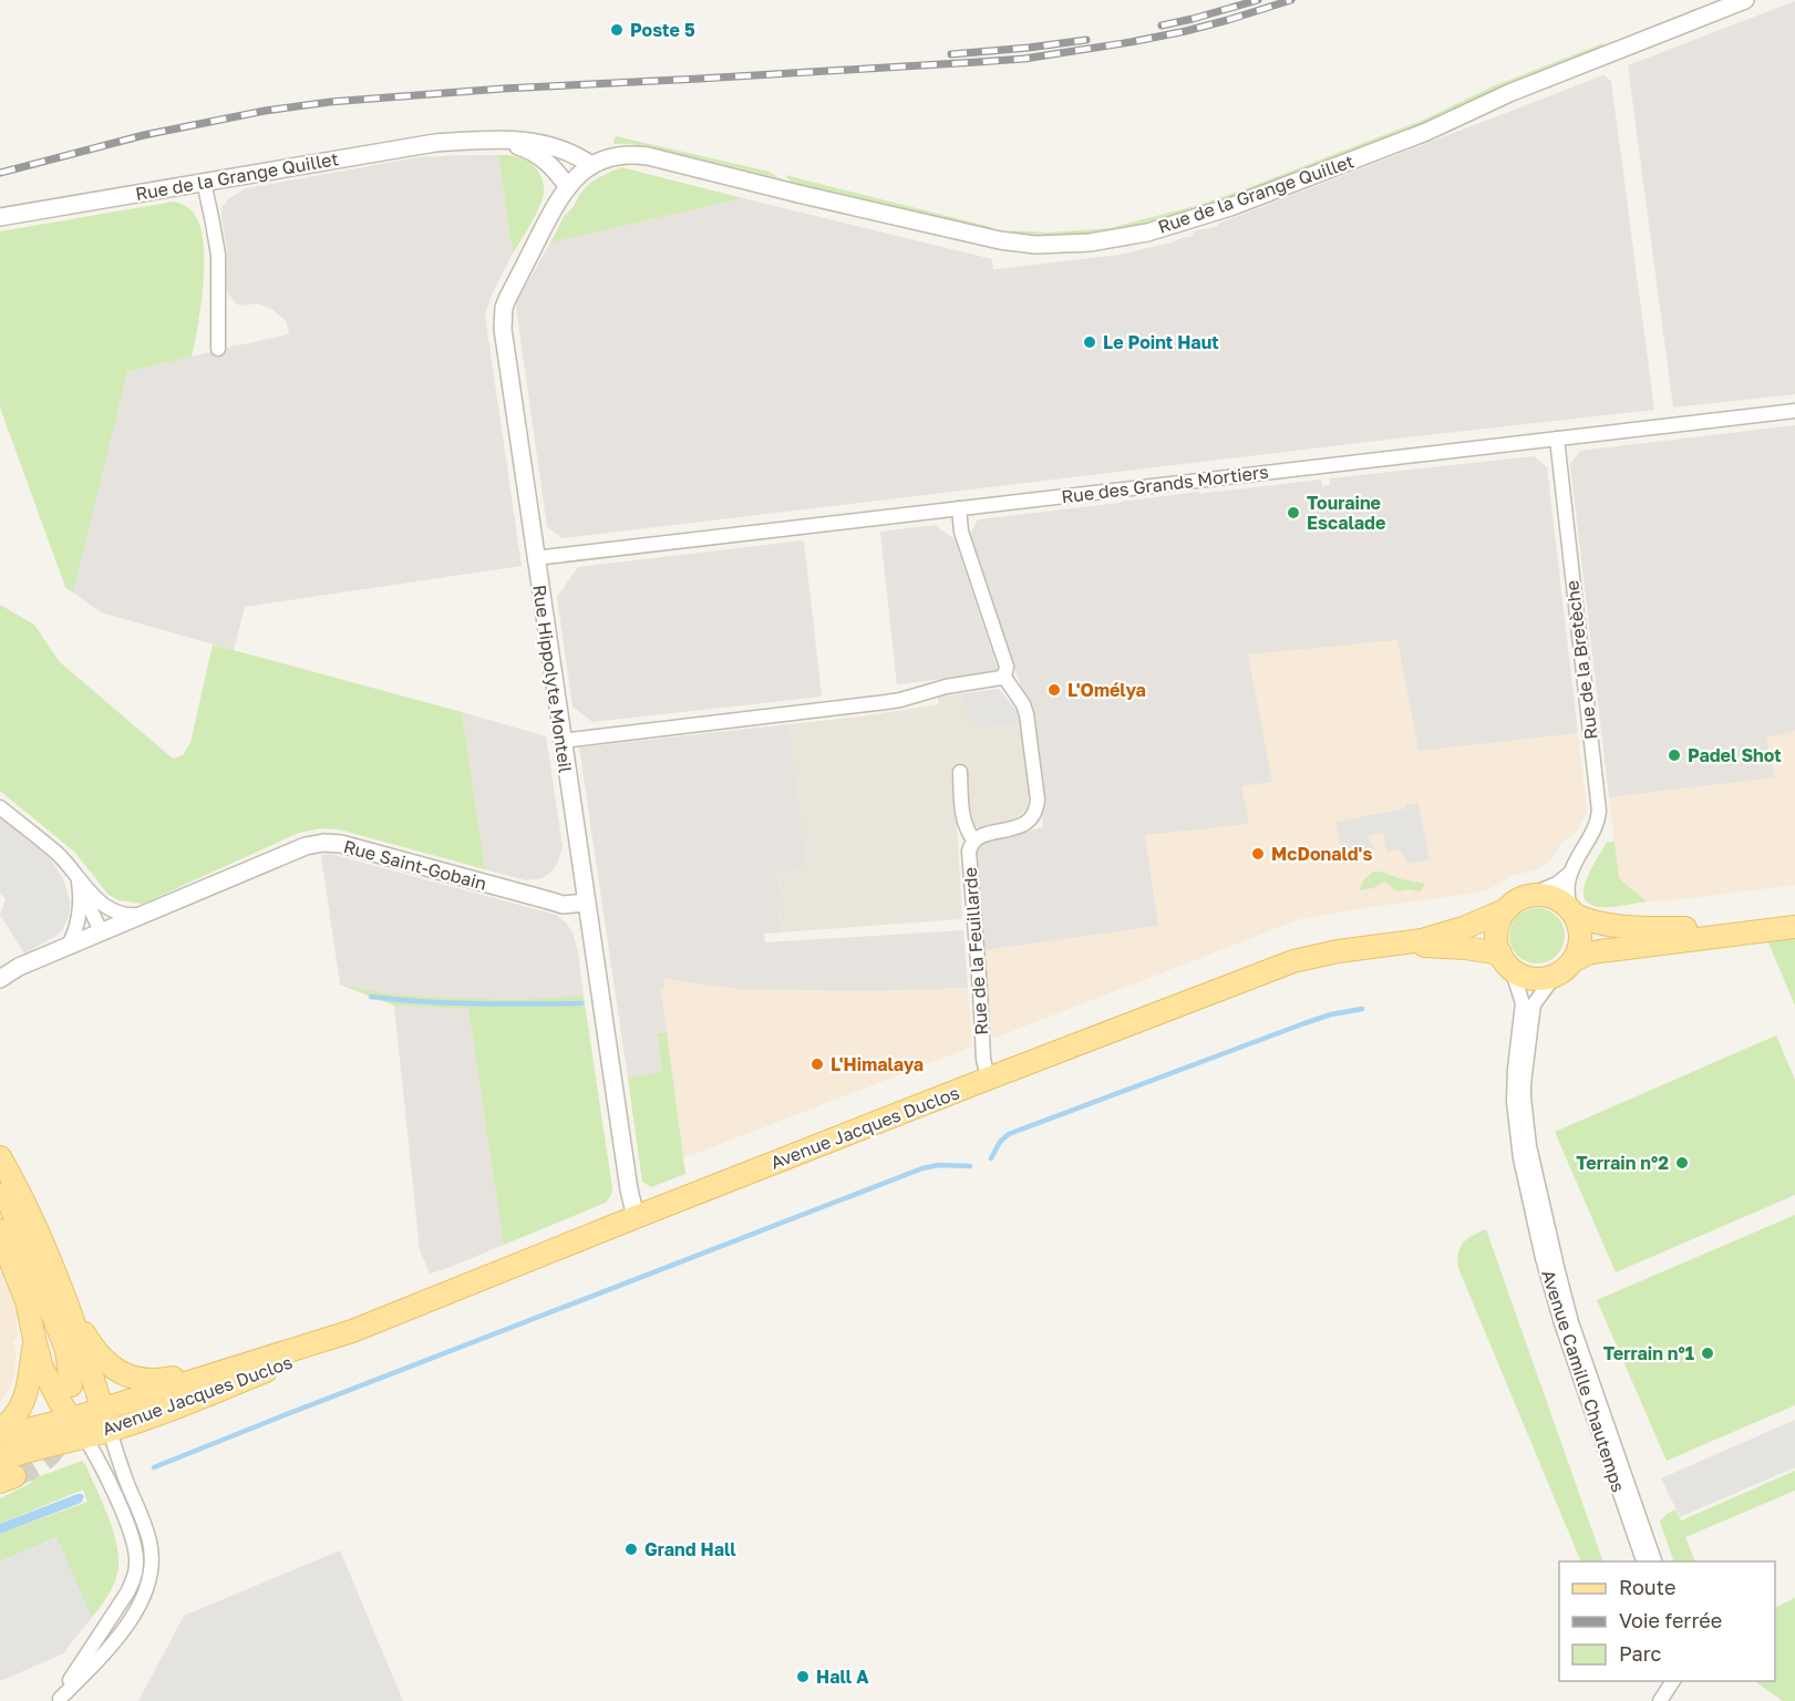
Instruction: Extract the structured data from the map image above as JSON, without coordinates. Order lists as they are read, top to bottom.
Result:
{
  "streets": {
    "main road": ["Avenue Jacques Duclos"],
    "street": [
      "Rue de la Grange Quillet",
      "Rue des Grands Mortiers",
      "Rue de la Bretèche",
      "Rue Hippolyte Monteil",
      "Rue Saint-Gobain",
      "Rue de la Feuillarde",
      "Avenue Camille Chautemps"
    ]
  },
  "crossings": [
    ["Rue de la Grange Quillet", "Rue Hippolyte Monteil"],
    ["Rue des Grands Mortiers", "Rue de la Bretèche"],
    ["Rue des Grands Mortiers", "Rue Hippolyte Monteil"],
    ["Rue Hippolyte Monteil", "Rue Saint-Gobain"],
    ["Rue Hippolyte Monteil", "Avenue Jacques Duclos"],
    ["Rue de la Feuillarde", "Avenue Jacques Duclos"],
    ["Avenue Jacques Duclos", "Avenue Camille Chautemps"]
  ],
  "places": [
    "Poste 5",
    "Le Point Haut",
    "Touraine Escalade",
    "L'Omélya",
    "Padel Shot",
    "McDonald's",
    "L'Himalaya",
    "Terrain n°2",
    "Terrain n°1",
    "Grand Hall",
    "Hall A"
  ],
  "legend": ["Route", "Voie ferrée", "Parc"]
}
